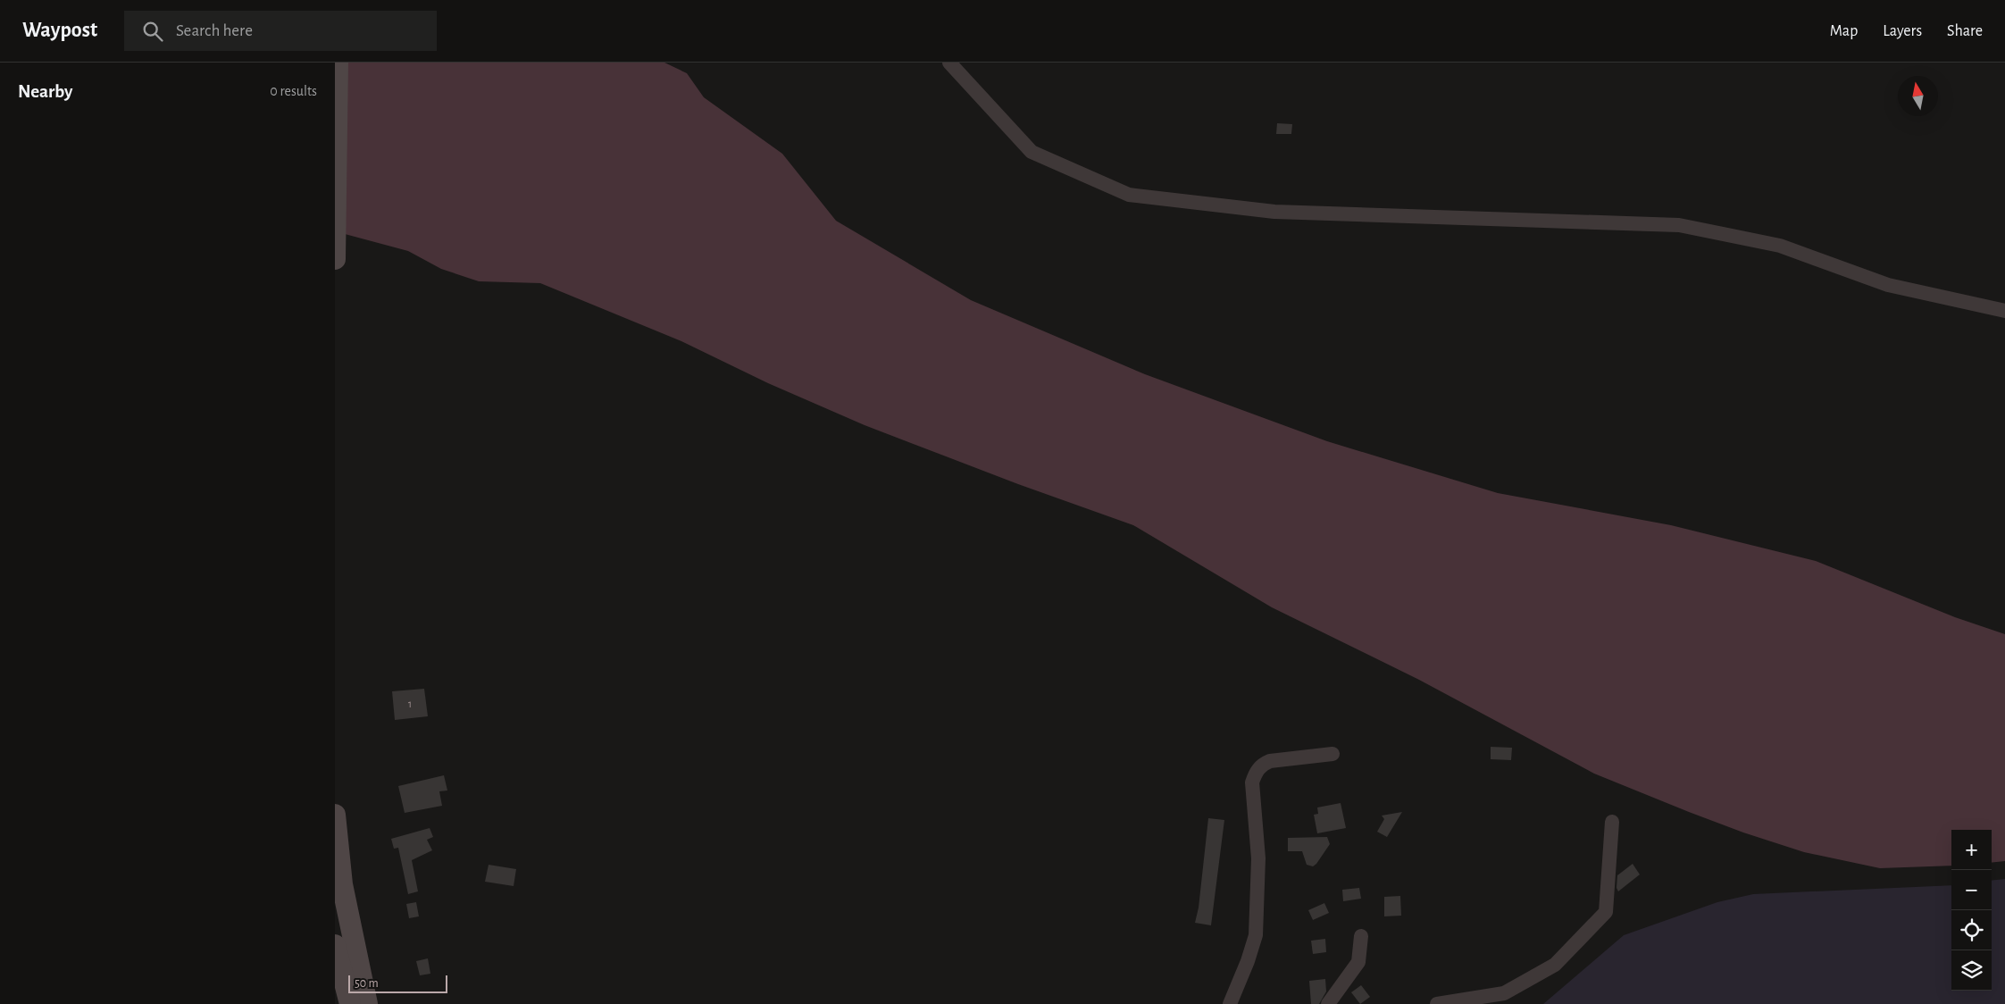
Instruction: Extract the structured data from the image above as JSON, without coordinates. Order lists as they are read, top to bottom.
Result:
{
  "house_numbers": ["1"],
  "scale_bar": "50 m",
  "north": "top",
  "page": {
    "header": "Waypost",
    "search": "Search here",
    "nav": ["Map", "Layers", "Share"],
    "heading": ["Nearby", "0 results"],
    "map_buttons": ["+", "−"],
    "scale": "50 m"
  }
}
